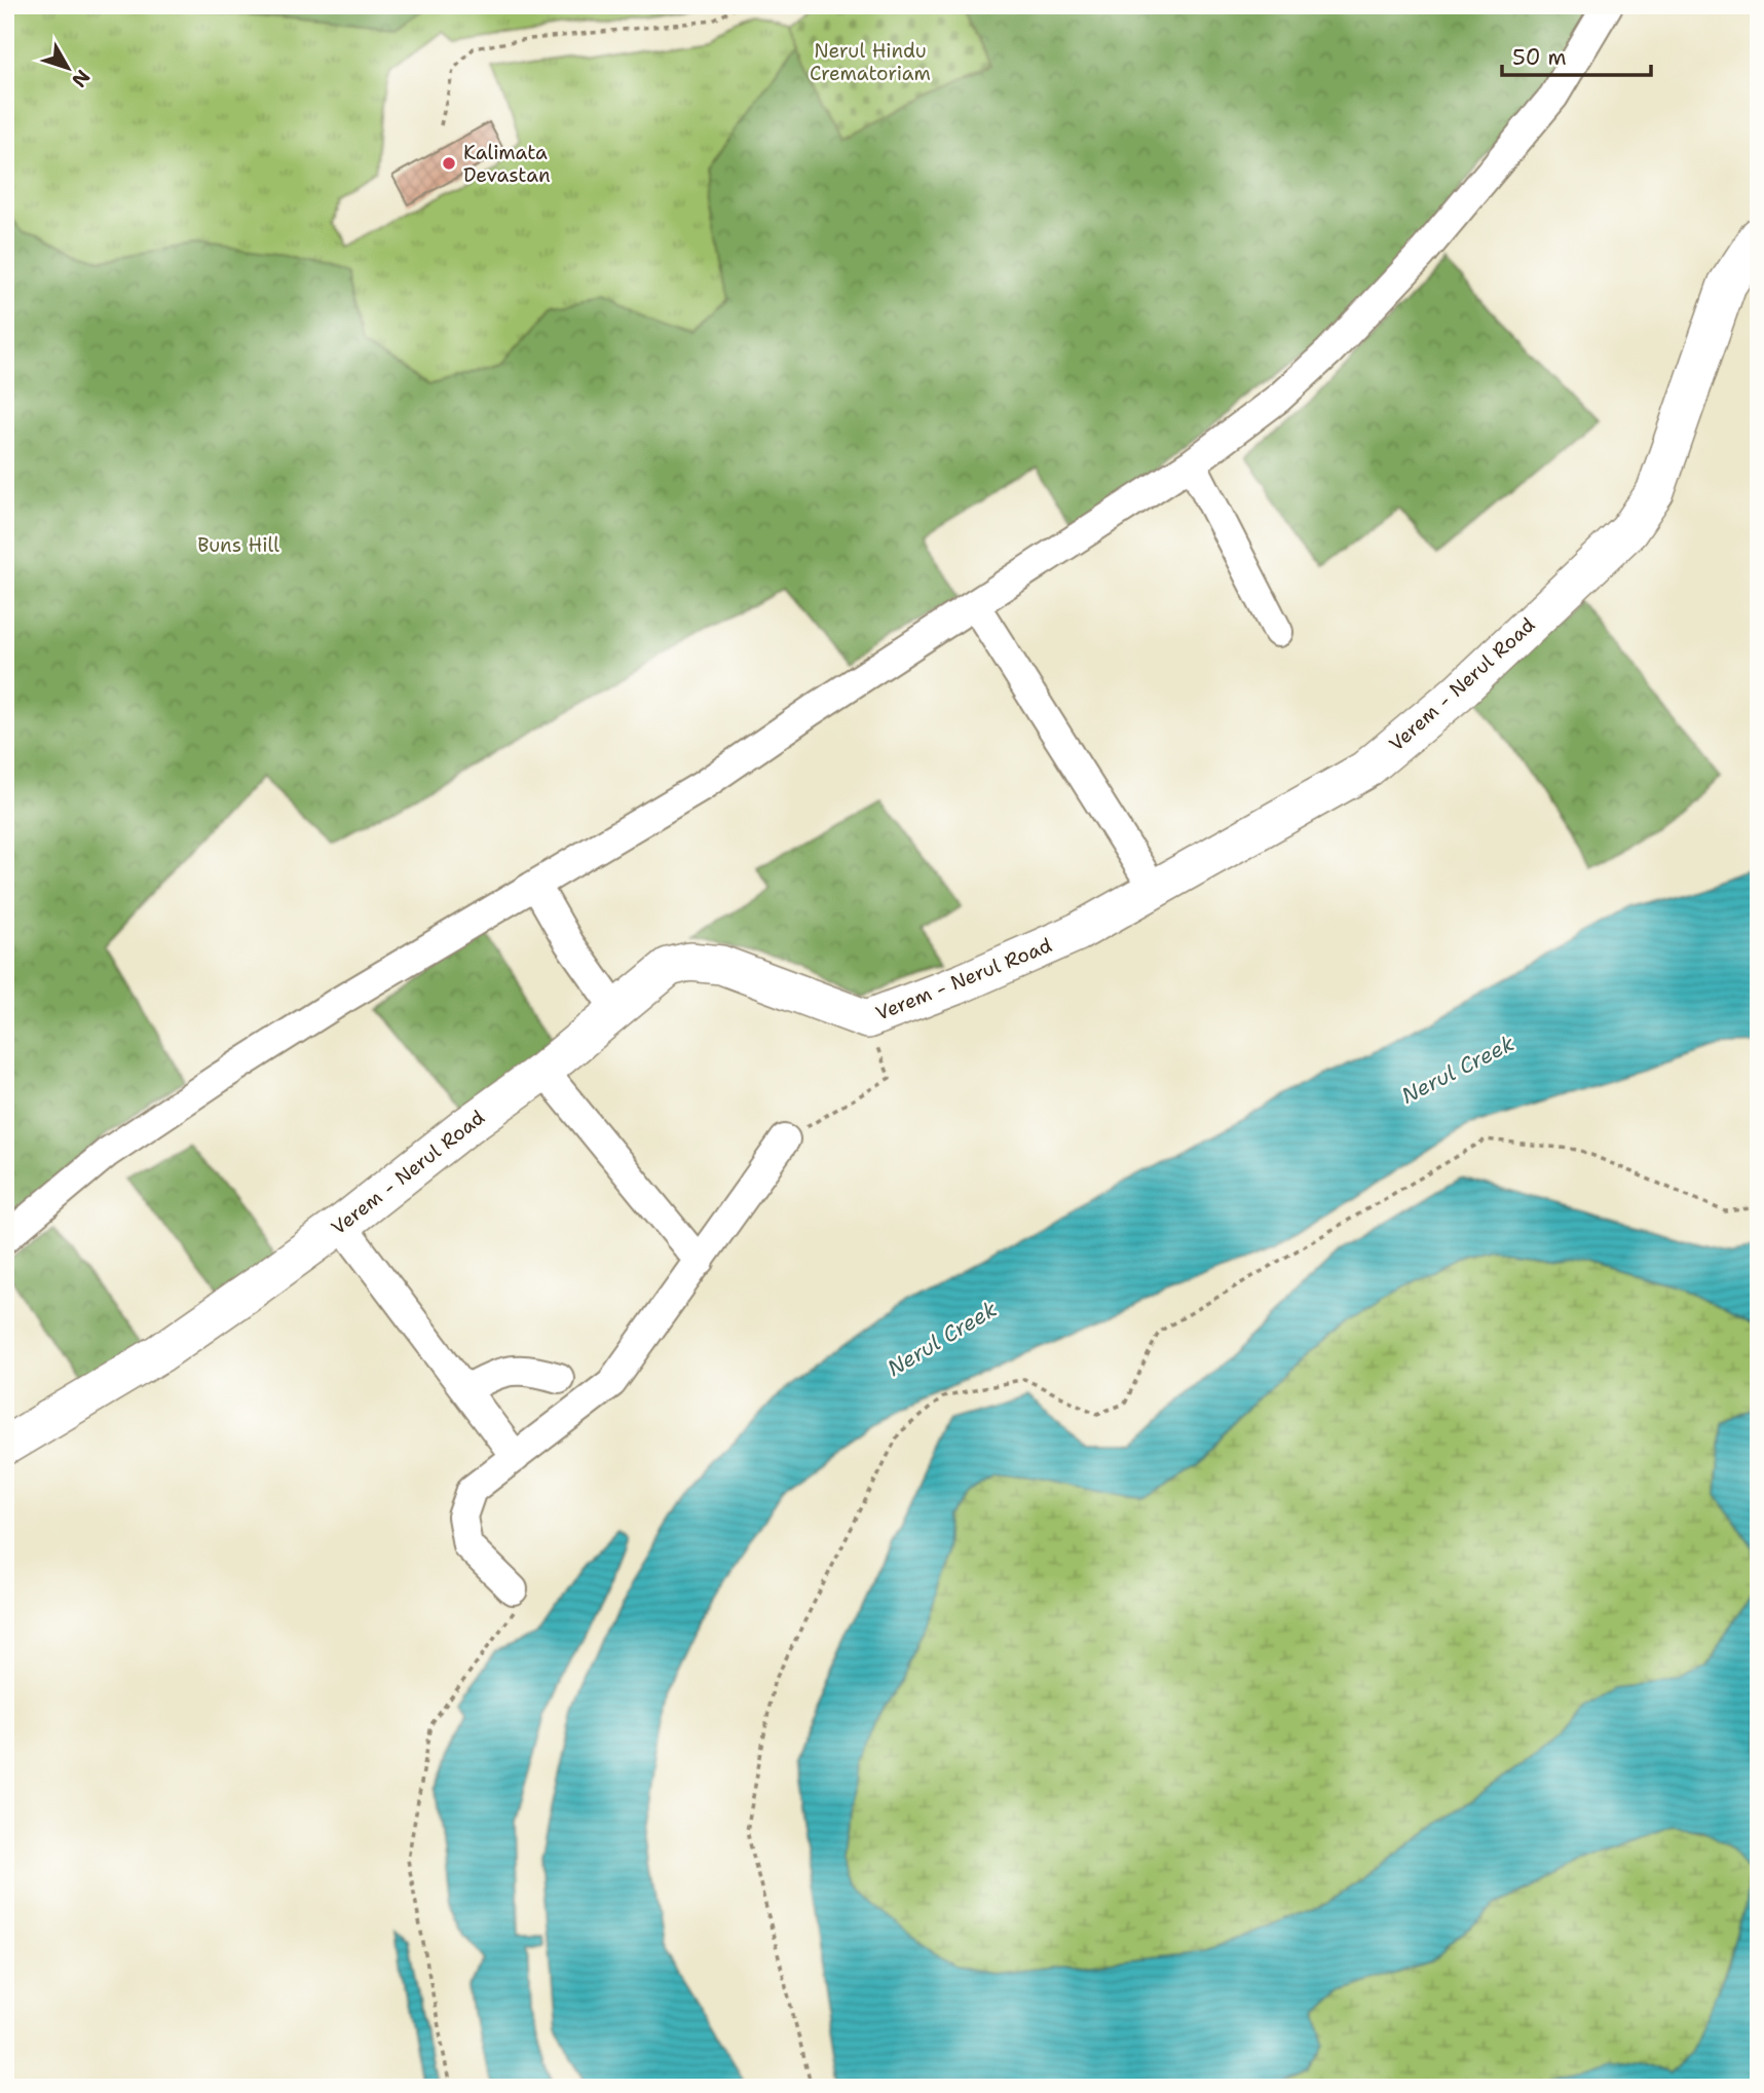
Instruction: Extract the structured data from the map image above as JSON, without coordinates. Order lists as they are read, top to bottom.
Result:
{
  "streets": {
    "main road": ["Verem - Nerul Road"]
  },
  "water": ["Nerul Creek"],
  "parks": ["Nerul Hindu Crematoriam", "Buns Hill"],
  "places": ["Kalimata Devastan"],
  "scale_bar": "50 m",
  "north": "bottom right"
}
